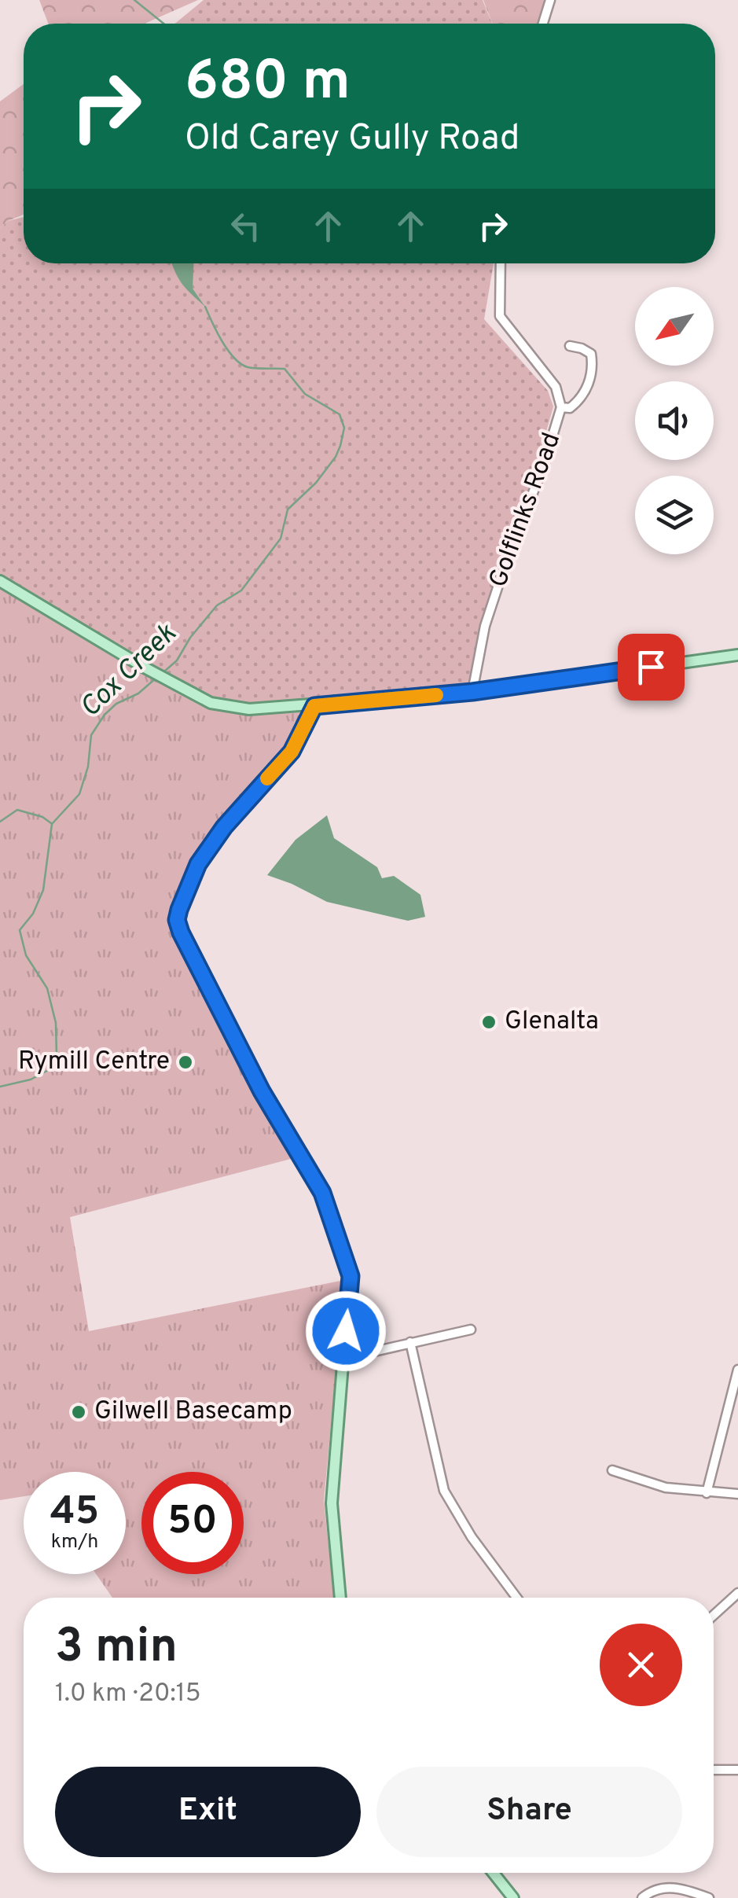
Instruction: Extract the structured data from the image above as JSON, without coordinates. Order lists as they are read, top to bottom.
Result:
{
  "streets": {
    "street": ["Golflinks Road"]
  },
  "water": ["Cox Creek"],
  "places": ["Glenalta", "Rymill Centre", "Gilwell Basecamp"],
  "north": "bottom left",
  "page": {
    "turn": ["680 m", "Old Carey Gully Road"],
    "speed": "45 km/h",
    "limit": "50",
    "heading": ["3 min", "1.0 km · 20:15"],
    "buttons": ["Exit", "Share"]
  }
}
